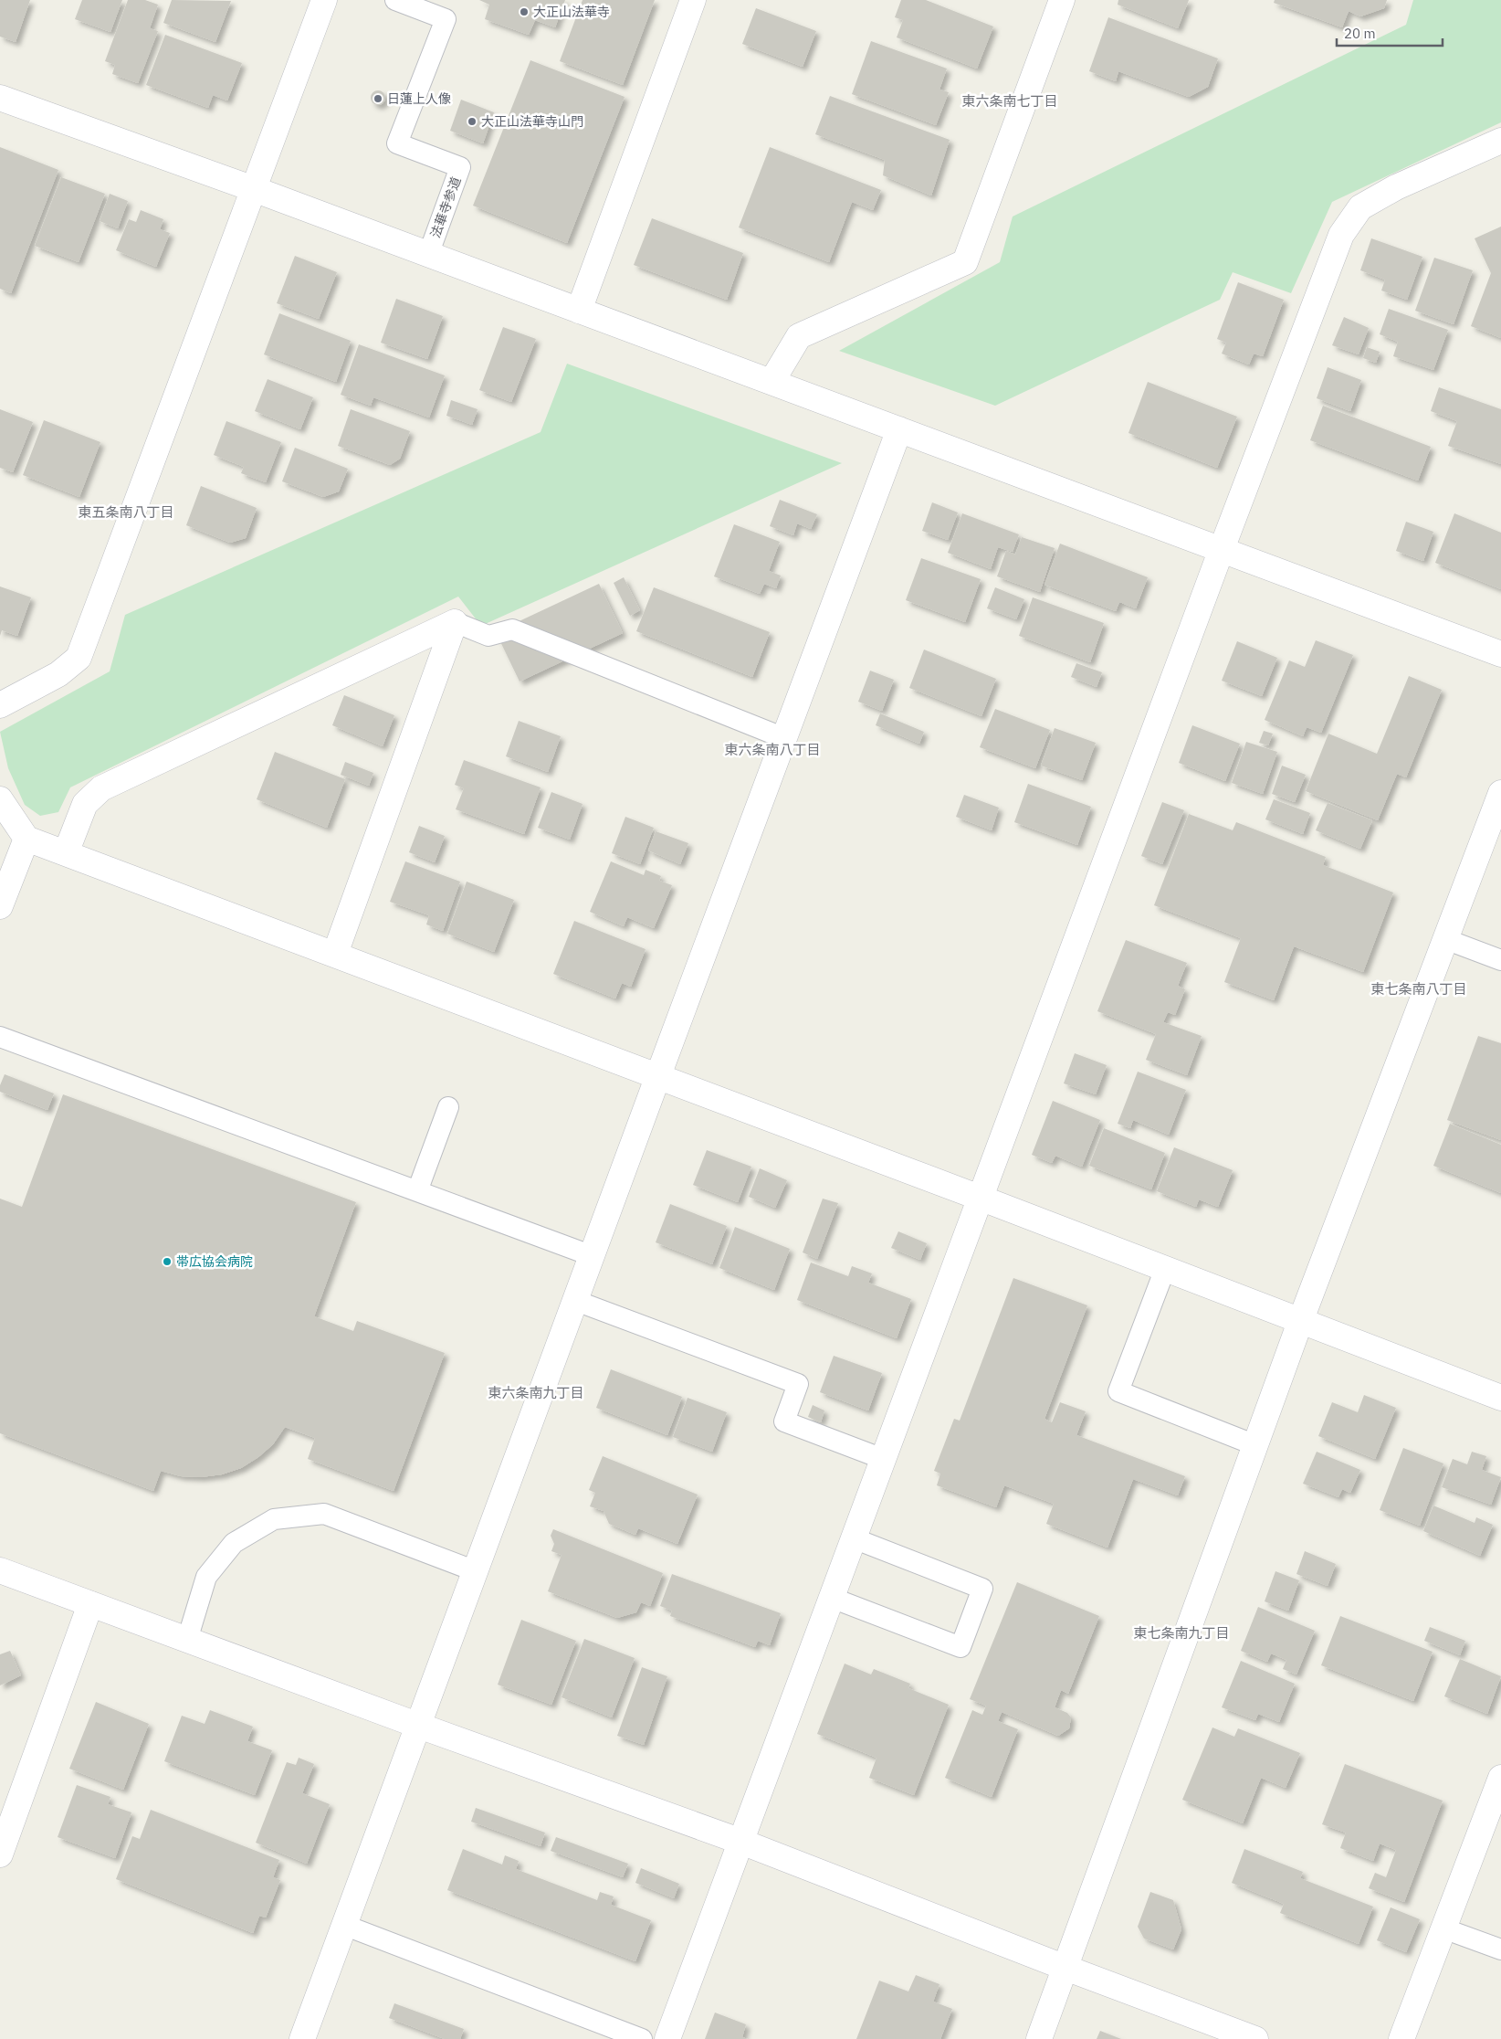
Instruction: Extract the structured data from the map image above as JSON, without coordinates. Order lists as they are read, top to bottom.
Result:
{
  "streets": {
    "lane": ["法華寺参道"]
  },
  "districts": [
    "東六条南七丁目",
    "東五条南八丁目",
    "東六条南八丁目",
    "東七条南八丁目",
    "東六条南九丁目",
    "東七条南九丁目"
  ],
  "places": [
    "大正山法華寺",
    "日蓮上人像",
    "大正山法華寺山門",
    "帯広協会病院"
  ],
  "scale_bar": "20 m"
}
